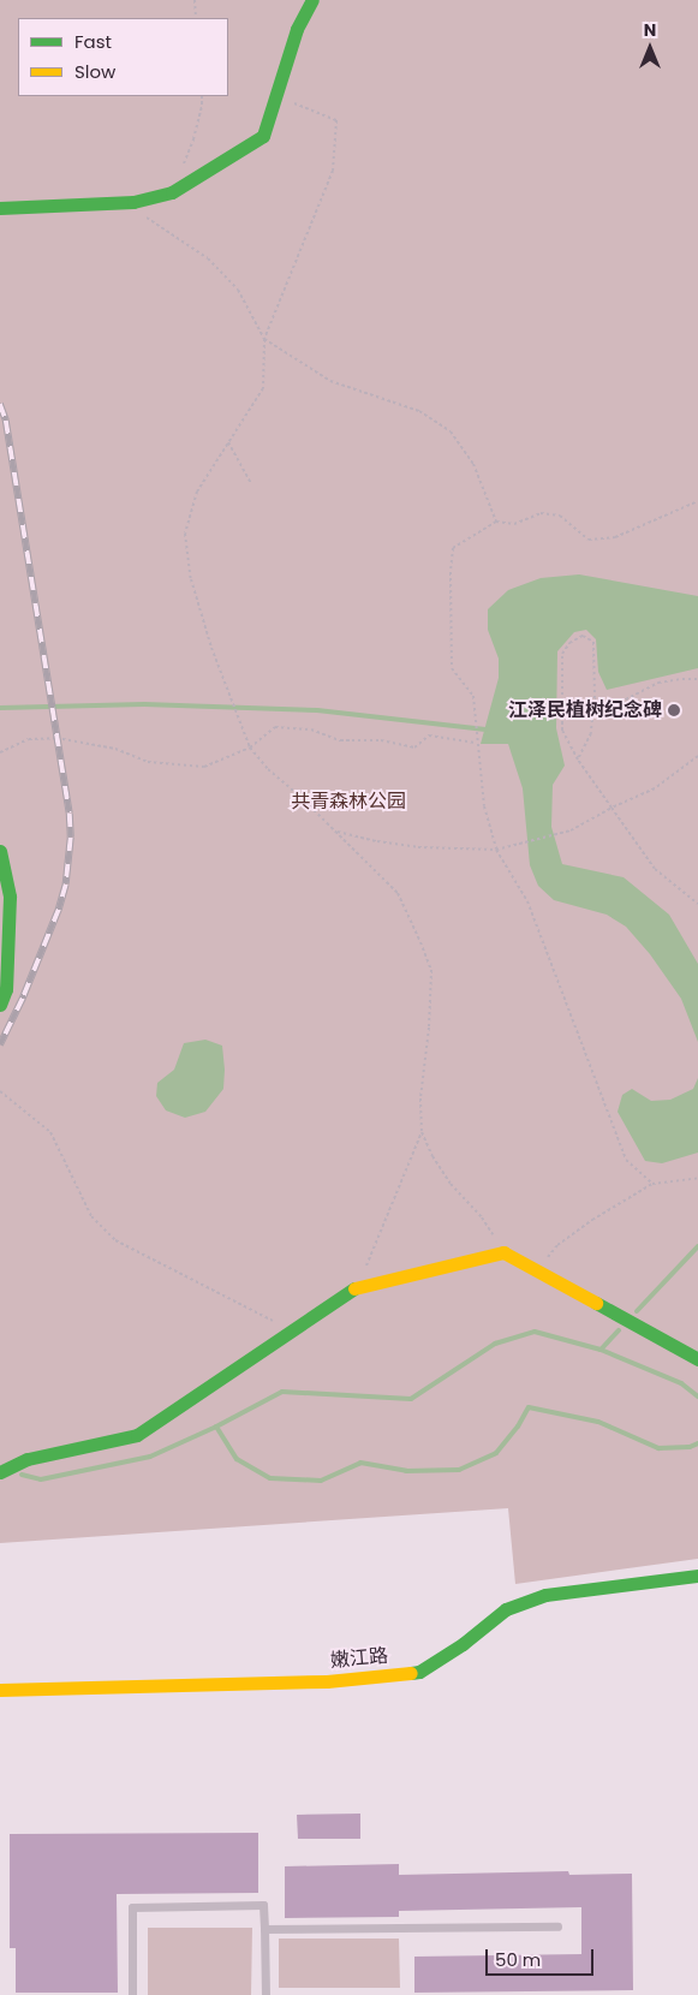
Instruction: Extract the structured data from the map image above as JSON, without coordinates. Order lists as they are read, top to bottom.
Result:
{
  "streets": {
    "street": ["嫩江路"]
  },
  "parks": ["共青森林公园"],
  "places": ["江泽民植树纪念碑"],
  "legend": ["Fast", "Slow"],
  "scale_bar": "50 m",
  "north": "top"
}
